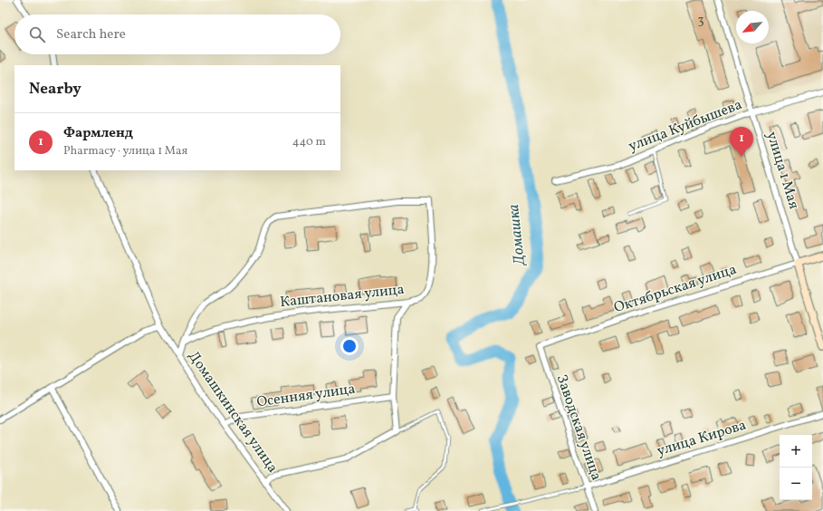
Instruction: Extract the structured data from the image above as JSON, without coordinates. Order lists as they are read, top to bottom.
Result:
{
  "streets": {
    "main road": ["улица 1 Мая", "Октябрьская улица"],
    "street": [
      "улица Куйбышева",
      "Каштановая улица",
      "Осенняя улица",
      "Домашкинская улица",
      "Заводская улица",
      "улица Кирова"
    ]
  },
  "crossings": [
    ["улица Куйбышева", "улица 1 Мая"],
    ["улица 1 Мая", "Октябрьская улица"],
    ["Октябрьская улица", "Заводская улица"],
    ["Осенняя улица", "Домашкинская улица"],
    ["Заводская улица", "улица Кирова"]
  ],
  "water": ["Домашка"],
  "house_numbers": ["3"],
  "north": "bottom left",
  "page": {
    "search": "Search here",
    "heading": "Nearby",
    "list": [
      {
        "mark": "1",
        "name": "Фармленд",
        "note": "Pharmacy · улица 1 Мая",
        "value": "440 m"
      }
    ],
    "pins": "1",
    "map_buttons": ["+", "−"]
  }
}
